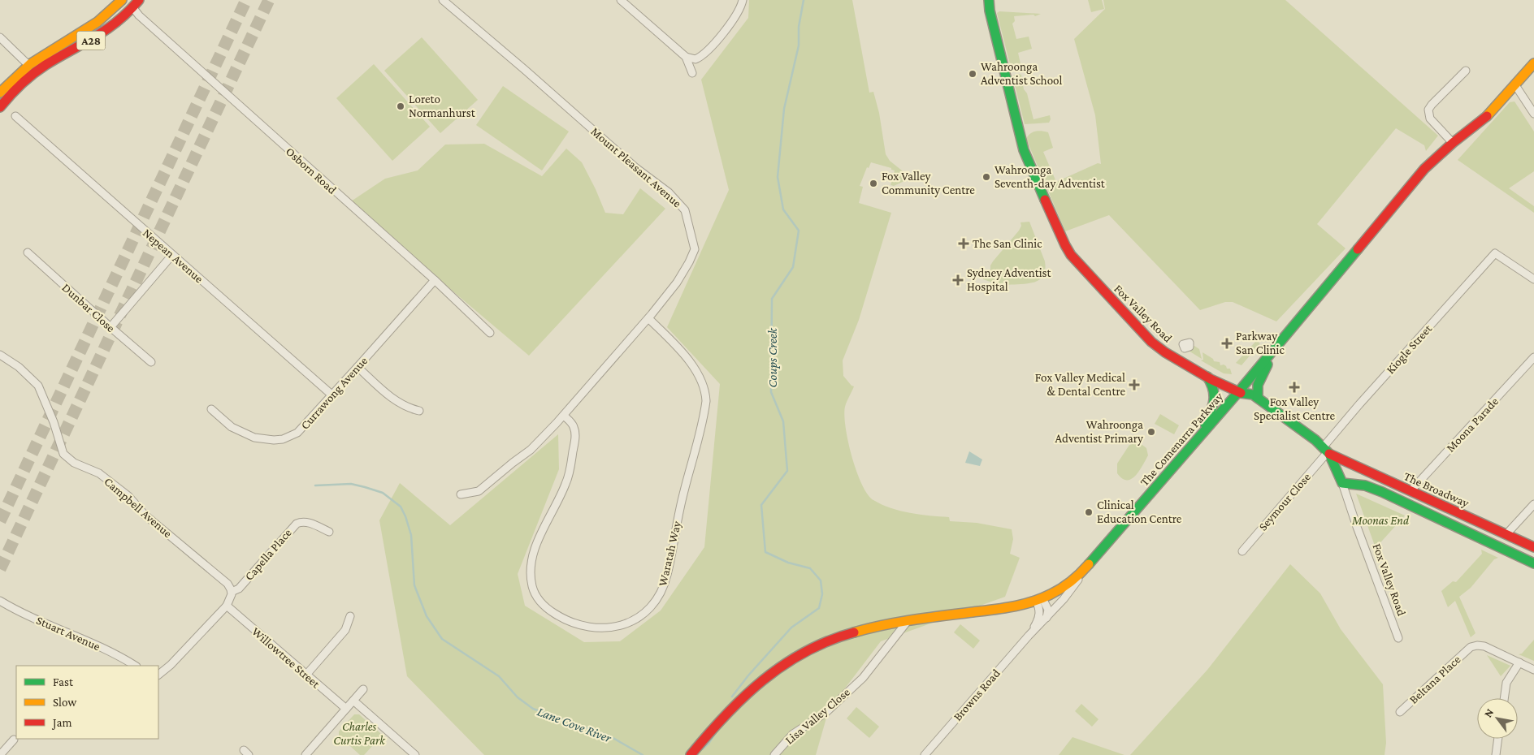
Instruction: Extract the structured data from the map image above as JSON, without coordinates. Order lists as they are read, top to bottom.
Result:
{
  "streets": {
    "main road": [
      "A28",
      "Fox Valley Road",
      "The Comenarra Parkway",
      "The Broadway"
    ],
    "street": [
      "Mount Pleasant Avenue",
      "Osborn Road",
      "Nepean Avenue",
      "Dunbar Close",
      "Kiogle Street",
      "Currawong Avenue",
      "Moona Parade",
      "Seymour Close",
      "Campbell Avenue",
      "Waratah Way",
      "Capella Place",
      "Stuart Avenue",
      "Willowtree Street",
      "Beltana Place",
      "Browns Road",
      "Lisa Valley Close"
    ]
  },
  "crossings": [
    ["A28", "Osborn Road"],
    ["Mount Pleasant Avenue", "Waratah Way"],
    ["Osborn Road", "Currawong Avenue"],
    ["Nepean Avenue", "Currawong Avenue"],
    ["Fox Valley Road", "Kiogle Street"],
    ["Fox Valley Road", "The Comenarra Parkway"],
    ["Fox Valley Road", "The Broadway"],
    ["Fox Valley Road", "Seymour Close"],
    ["Kiogle Street", "The Broadway"],
    ["Kiogle Street", "Seymour Close"],
    ["Moona Parade", "The Broadway"],
    ["The Comenarra Parkway", "Browns Road"],
    ["The Comenarra Parkway", "Lisa Valley Close"],
    ["The Broadway", "Seymour Close"],
    ["Campbell Avenue", "Capella Place"]
  ],
  "water": ["Coups Creek", "Lane Cove River"],
  "parks": ["Moonas End", "Charles Curtis Park"],
  "places": {
    "other": [
      "Wahroonga Adventist School",
      "Loreto Normanhurst",
      "Wahroonga Seventh-day Adventist",
      "Fox Valley Community Centre",
      "Wahroonga Adventist Primary",
      "Clinical Education Centre"
    ],
    "health": [
      "The San Clinic",
      "Sydney Adventist Hospital",
      "Parkway San Clinic",
      "Fox Valley Medical & Dental Centre",
      "Fox Valley Specialist Centre"
    ]
  },
  "legend": ["Fast", "Slow", "Jam"],
  "north": "top left"
}
